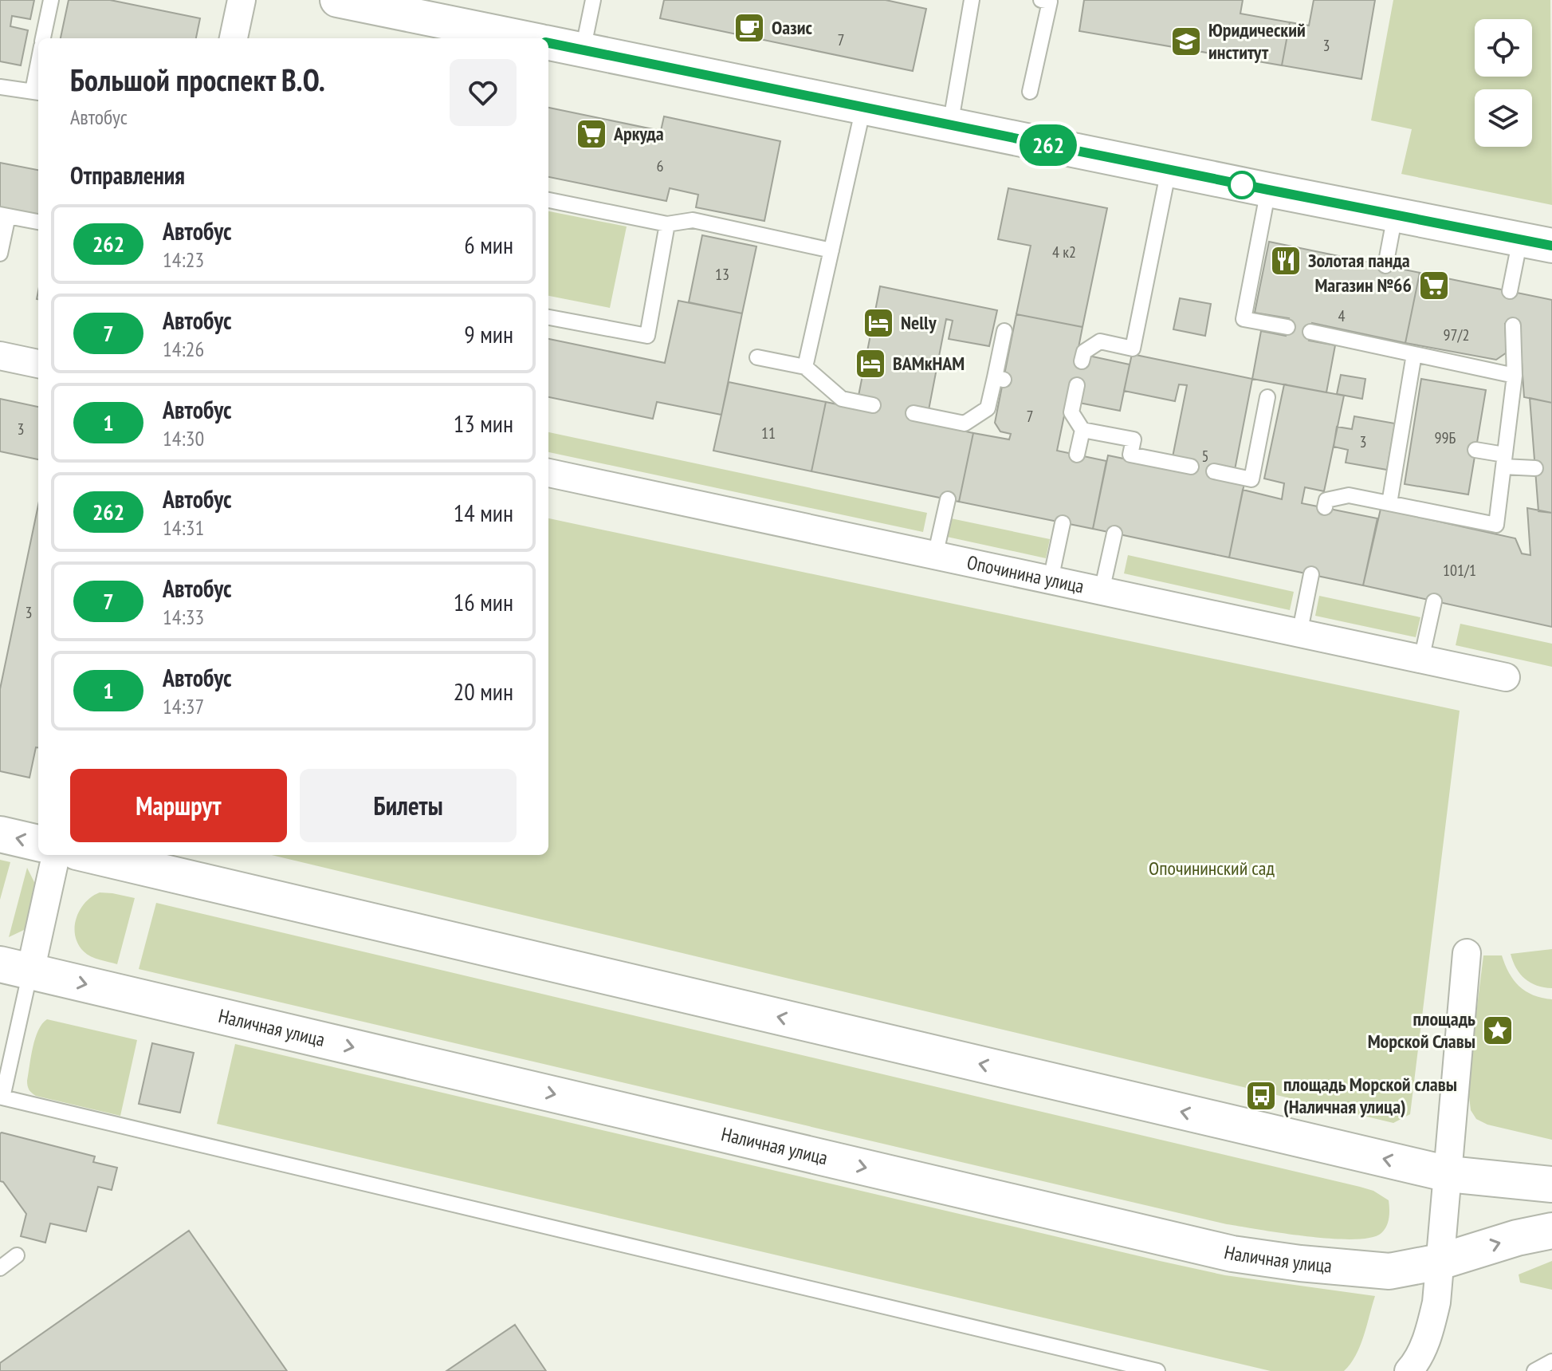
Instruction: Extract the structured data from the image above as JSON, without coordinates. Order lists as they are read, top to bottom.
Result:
{
  "streets": {
    "main road": ["Наличная улица"],
    "street": ["Опочинина улица"]
  },
  "parks": ["Опочининский сад"],
  "places": {
    "cafe": ["Оазис"],
    "school or university": ["Юридический институт"],
    "supermarket": ["Аркуда", "Магазин №66"],
    "restaurant": ["Золотая панда"],
    "hotel": ["Nelly", "ВАМкНАМ"],
    "place": ["площадь Морской Славы"],
    "bus stop": ["площадь Морской славы (Наличная улица)"]
  },
  "lines": ["bus line 262"],
  "house_numbers": [
    "7",
    "3",
    "6",
    "4 к2",
    "13",
    "4",
    "97/2",
    "7",
    "3",
    "11",
    "99Б",
    "3",
    "5",
    "101/1",
    "3"
  ],
  "page": {
    "on_map": "262",
    "heading": [
      ["Большой проспект В.О.", "Автобус"],
      "Отправления"
    ],
    "list": [
      {
        "mark": "262",
        "name": "Автобус",
        "note": "14:23",
        "value": "6 мин"
      },
      {
        "mark": "7",
        "name": "Автобус",
        "note": "14:26",
        "value": "9 мин"
      },
      {
        "mark": "1",
        "name": "Автобус",
        "note": "14:30",
        "value": "13 мин"
      },
      {
        "mark": "262",
        "name": "Автобус",
        "note": "14:31",
        "value": "14 мин"
      },
      {
        "mark": "7",
        "name": "Автобус",
        "note": "14:33",
        "value": "16 мин"
      },
      {
        "mark": "1",
        "name": "Автобус",
        "note": "14:37",
        "value": "20 мин"
      }
    ],
    "buttons": ["Маршрут", "Билеты"]
  }
}
